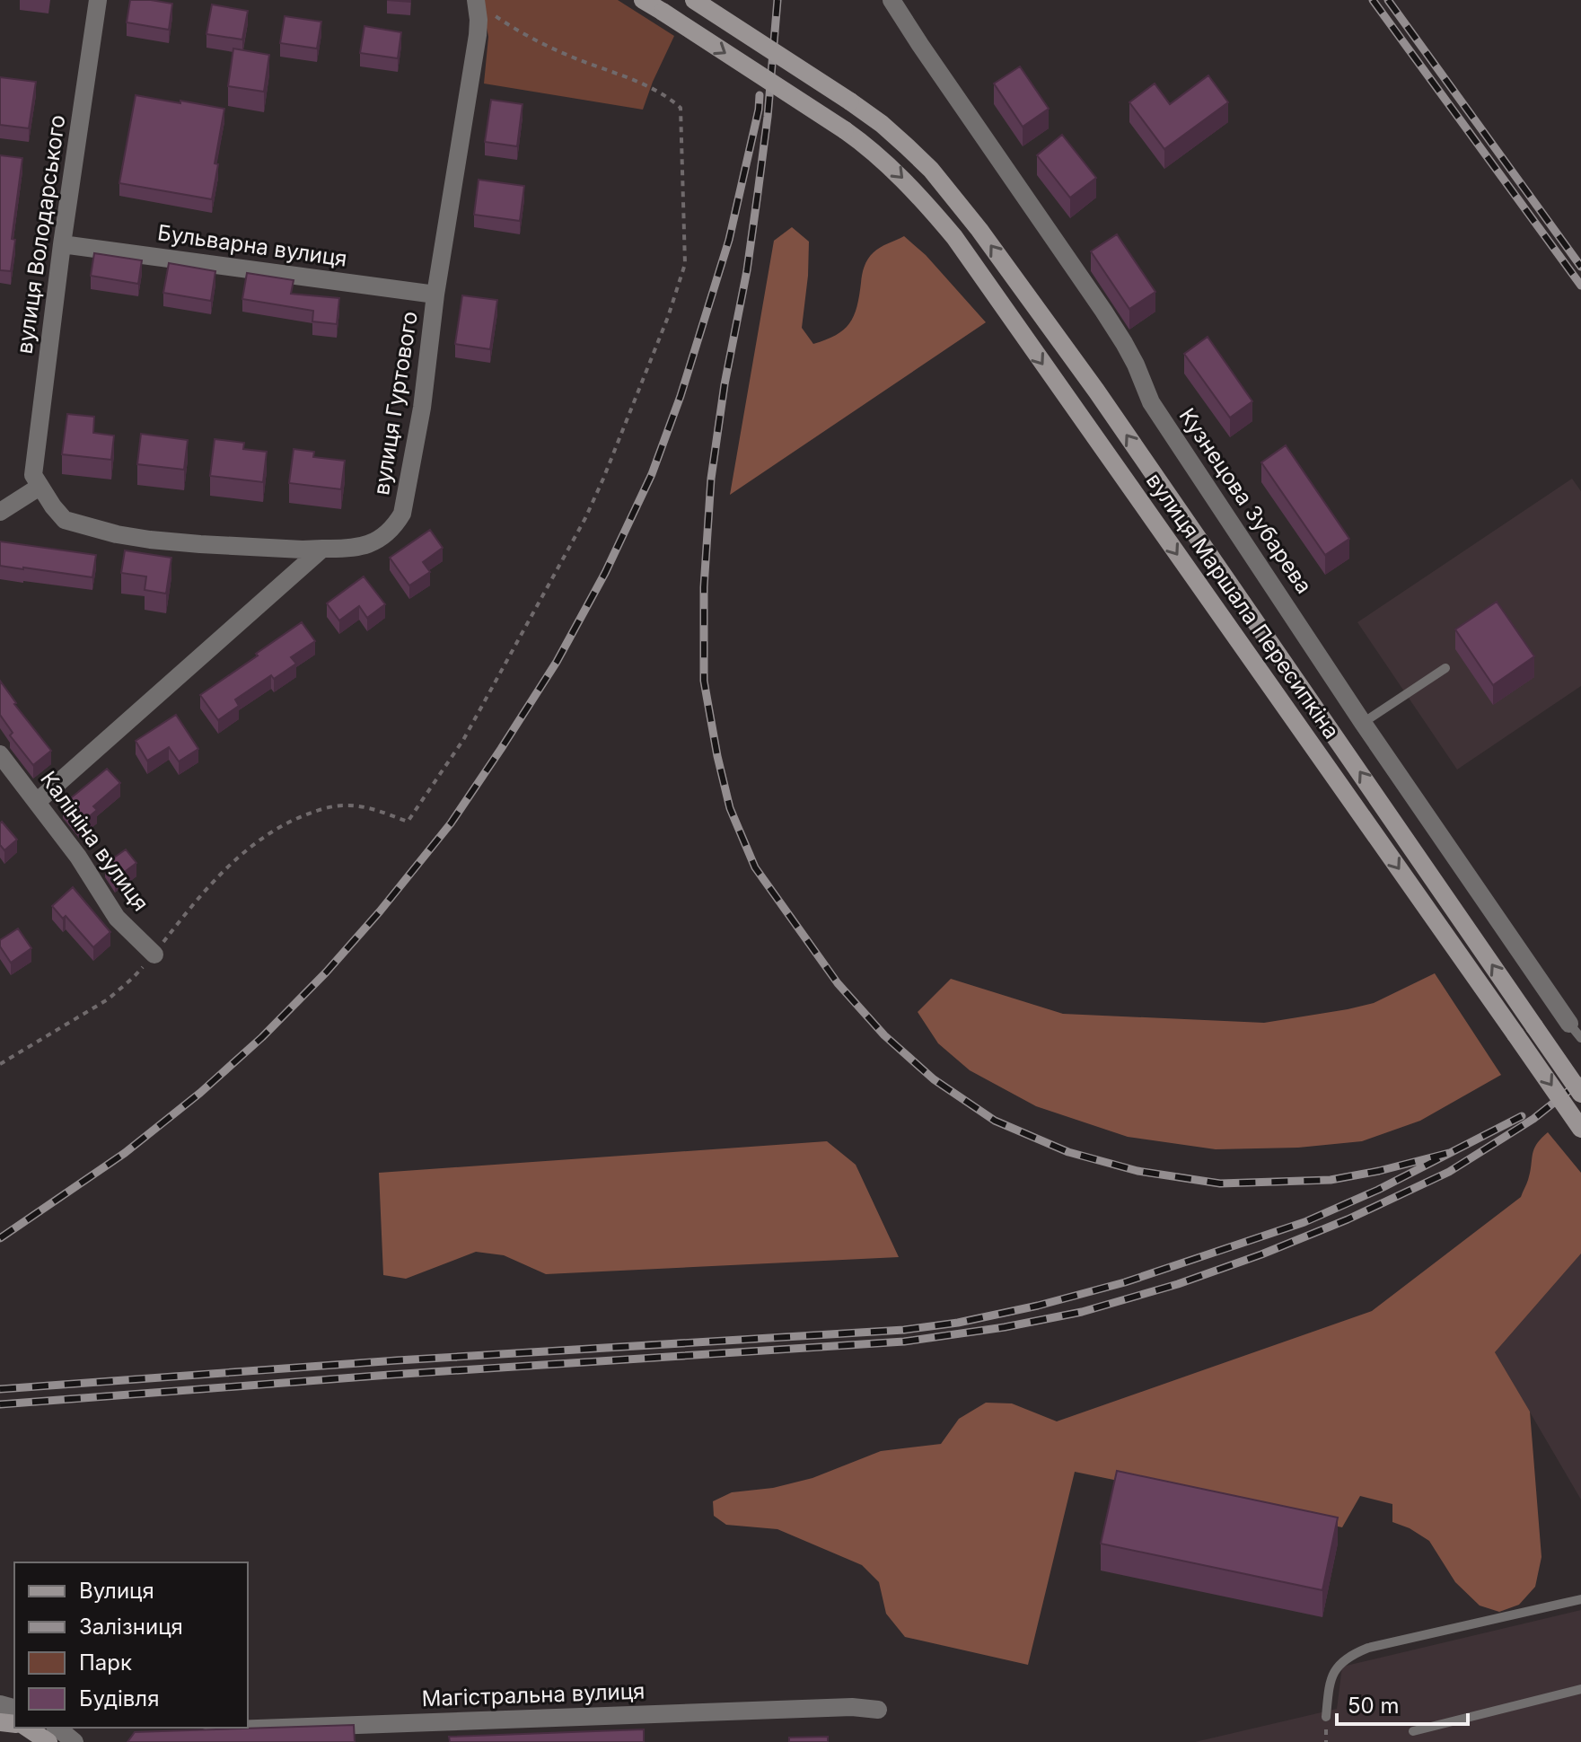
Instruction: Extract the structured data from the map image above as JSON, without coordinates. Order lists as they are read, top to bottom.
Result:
{
  "streets": {
    "main road": ["вулиця Маршала Пересипкіна"],
    "street": [
      "вулиця Володарського",
      "Бульварна вулиця",
      "вулиця Гуртового",
      "Кузнецова Зубарева",
      "Калініна вулиця",
      "Магістральна вулиця"
    ]
  },
  "crossings": [
    ["вулиця Володарського", "Бульварна вулиця"],
    ["вулиця Володарського", "вулиця Гуртового"],
    ["Бульварна вулиця", "вулиця Гуртового"]
  ],
  "legend": [
    "Вулиця",
    "Залізниця",
    "Парк",
    "Будівля"
  ],
  "scale_bar": "50 m"
}
